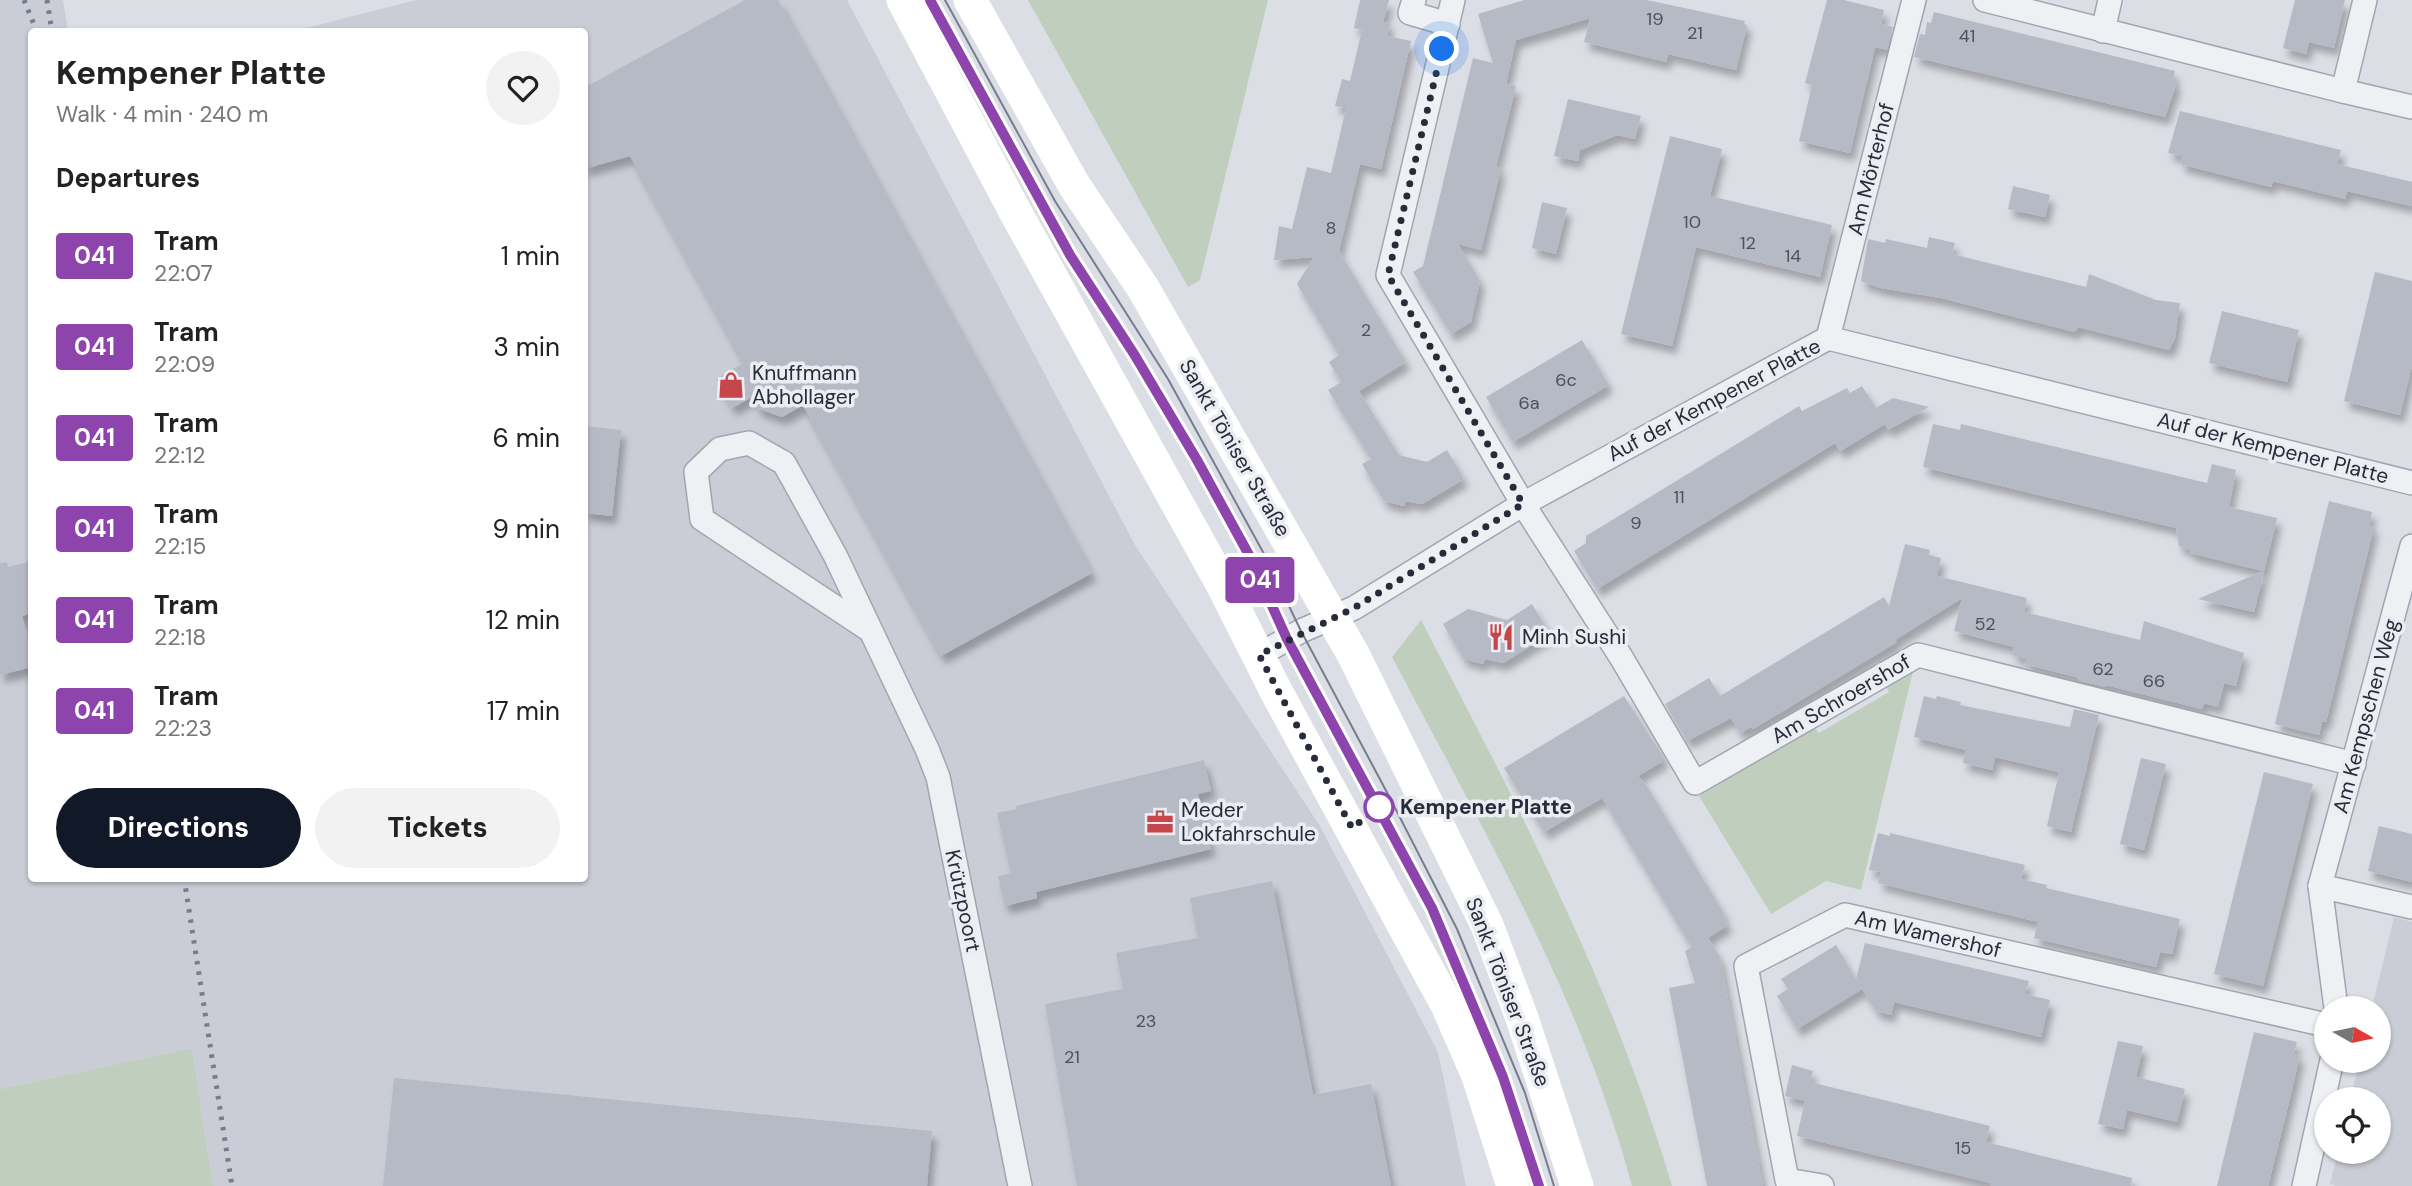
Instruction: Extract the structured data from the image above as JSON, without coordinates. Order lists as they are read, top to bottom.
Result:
{
  "streets": {
    "main road": ["Sankt Töniser Straße"],
    "street": [
      "Am Mörterhof",
      "Auf der Kempener Platte",
      "Am Schroershof",
      "Am Kempschen Weg",
      "Krützpoort",
      "Am Wamershof"
    ]
  },
  "crossings": [
    ["Am Mörterhof", "Auf der Kempener Platte"],
    ["Auf der Kempener Platte", "Sankt Töniser Straße"],
    ["Auf der Kempener Platte", "Am Schroershof"],
    ["Am Schroershof", "Am Kempschen Weg"]
  ],
  "places": {
    "shop": ["Knuffmann Abhollager"],
    "restaurant": ["Minh Sushi"],
    "other": ["Kempener Platte"],
    "office": ["Meder Lokfahrschule"]
  },
  "lines": ["tram line 041"],
  "house_numbers": [
    "19",
    "21",
    "41",
    "10",
    "8",
    "12",
    "14",
    "2",
    "6c",
    "6a",
    "11",
    "9",
    "52",
    "62",
    "66",
    "23",
    "21",
    "15"
  ],
  "north": "right",
  "page": {
    "on_map": "041",
    "heading": [
      ["Kempener Platte", "Walk · 4 min · 240 m"],
      "Departures"
    ],
    "list": [
      {
        "mark": "041",
        "name": "Tram",
        "note": "22:07",
        "value": "1 min"
      },
      {
        "mark": "041",
        "name": "Tram",
        "note": "22:09",
        "value": "3 min"
      },
      {
        "mark": "041",
        "name": "Tram",
        "note": "22:12",
        "value": "6 min"
      },
      {
        "mark": "041",
        "name": "Tram",
        "note": "22:15",
        "value": "9 min"
      },
      {
        "mark": "041",
        "name": "Tram",
        "note": "22:18",
        "value": "12 min"
      },
      {
        "mark": "041",
        "name": "Tram",
        "note": "22:23",
        "value": "17 min"
      }
    ],
    "buttons": ["Directions", "Tickets"]
  }
}
